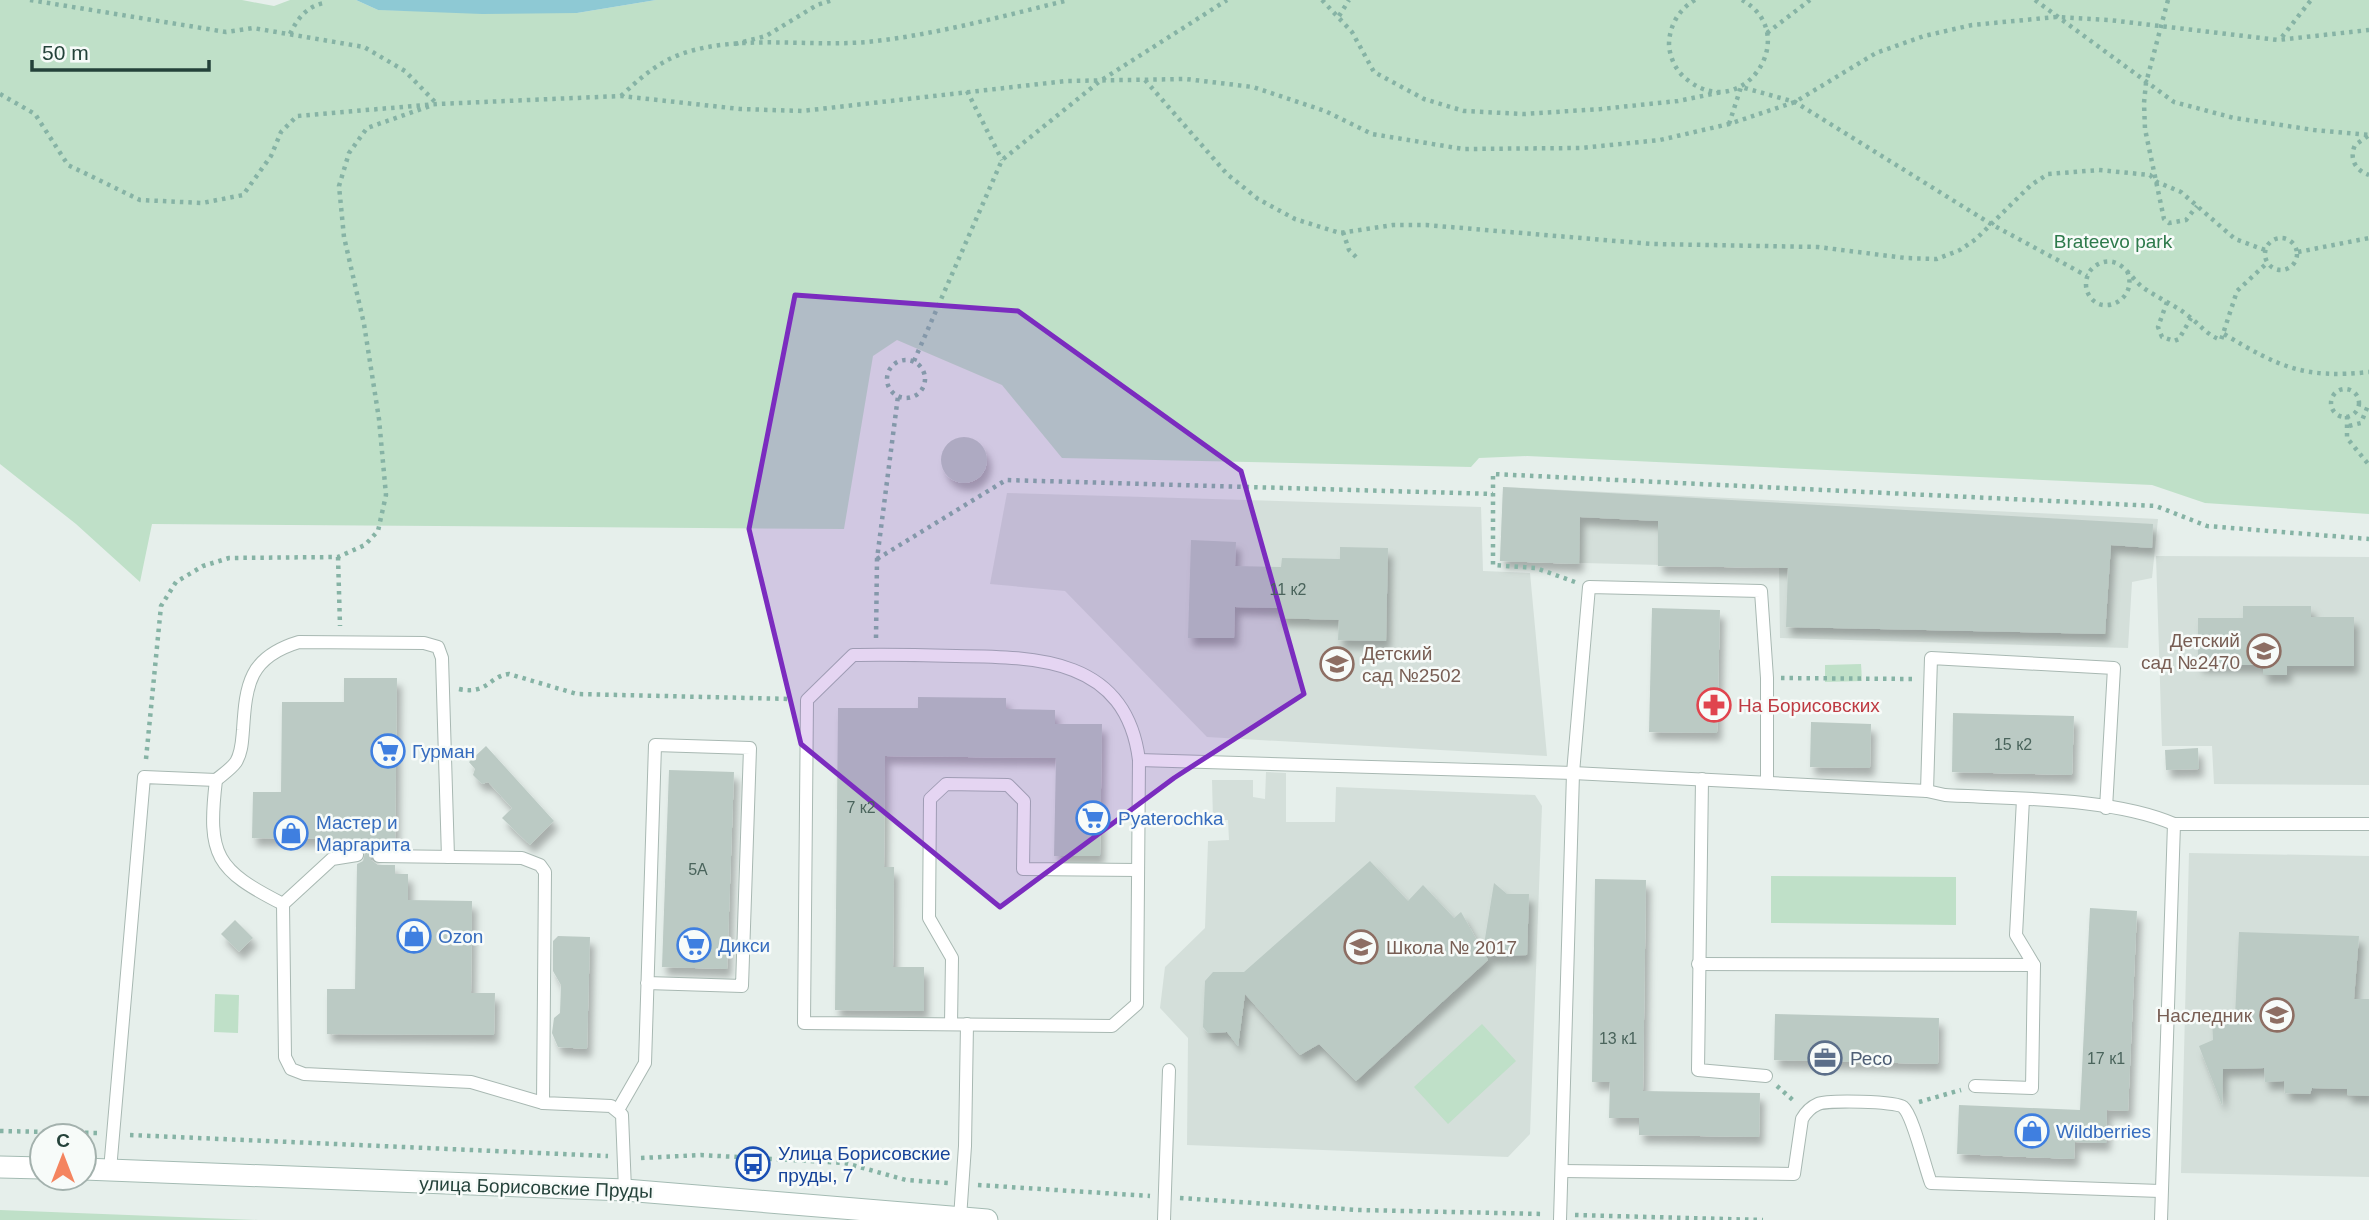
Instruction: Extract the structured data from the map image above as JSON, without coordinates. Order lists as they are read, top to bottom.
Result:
{
  "streets": {
    "main road": ["улица Борисовские Пруды"]
  },
  "parks": ["Brateevo park"],
  "places": {
    "school or university": [
      "Детский сад №2470",
      "Детский сад №2502",
      "Школа № 2017",
      "Наследник"
    ],
    "pharmacy": ["На Борисовских"],
    "supermarket": ["Гурман", "Pyaterochka", "Дикси"],
    "shop": ["Мастер и Маргарита", "Ozon", "Wildberries"],
    "office": ["Ресо"],
    "bus stop": ["Улица Борисовские пруды, 7"]
  },
  "house_numbers": [
    "11 к2",
    "15 к2",
    "7 к2",
    "5А",
    "13 к1",
    "17 к1"
  ],
  "scale_bar": "50 m",
  "north": "top"
}
